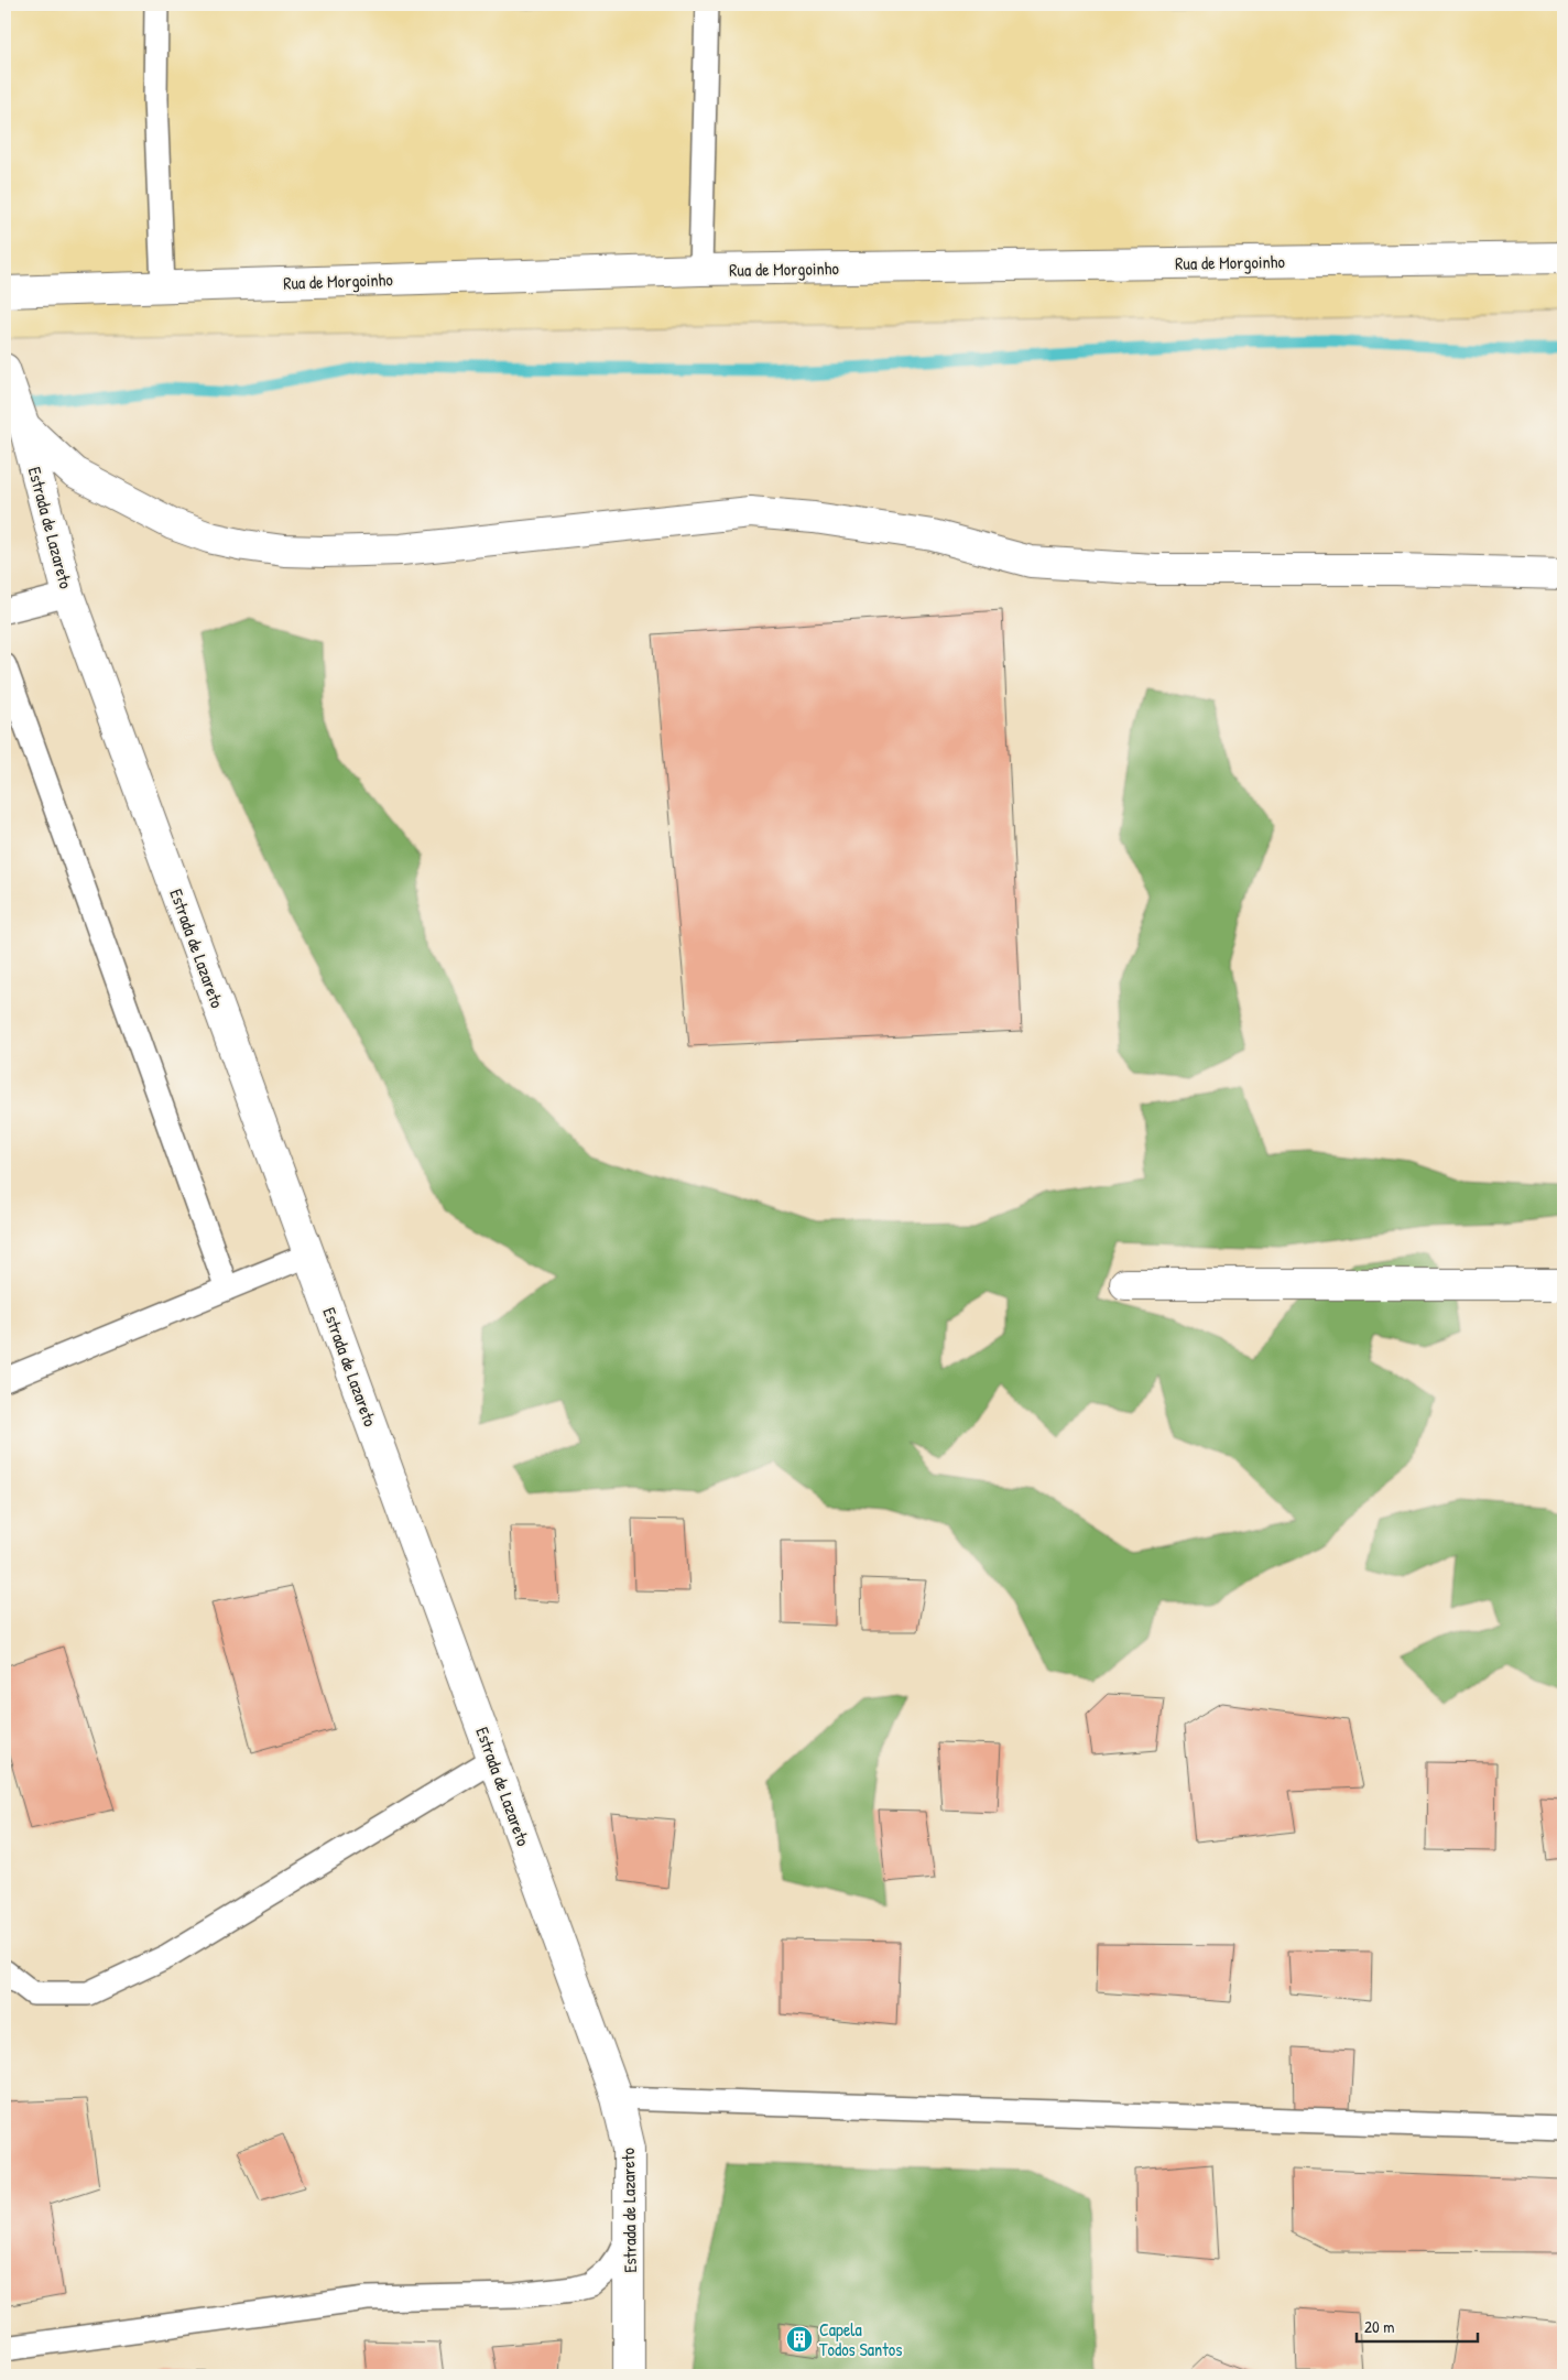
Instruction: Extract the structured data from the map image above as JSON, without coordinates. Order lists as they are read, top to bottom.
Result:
{
  "streets": {
    "street": ["Rua de Morgoinho", "Estrada de Lazareto"]
  },
  "places": {
    "building": ["Capela Todos Santos"]
  },
  "scale_bar": "20 m"
}
